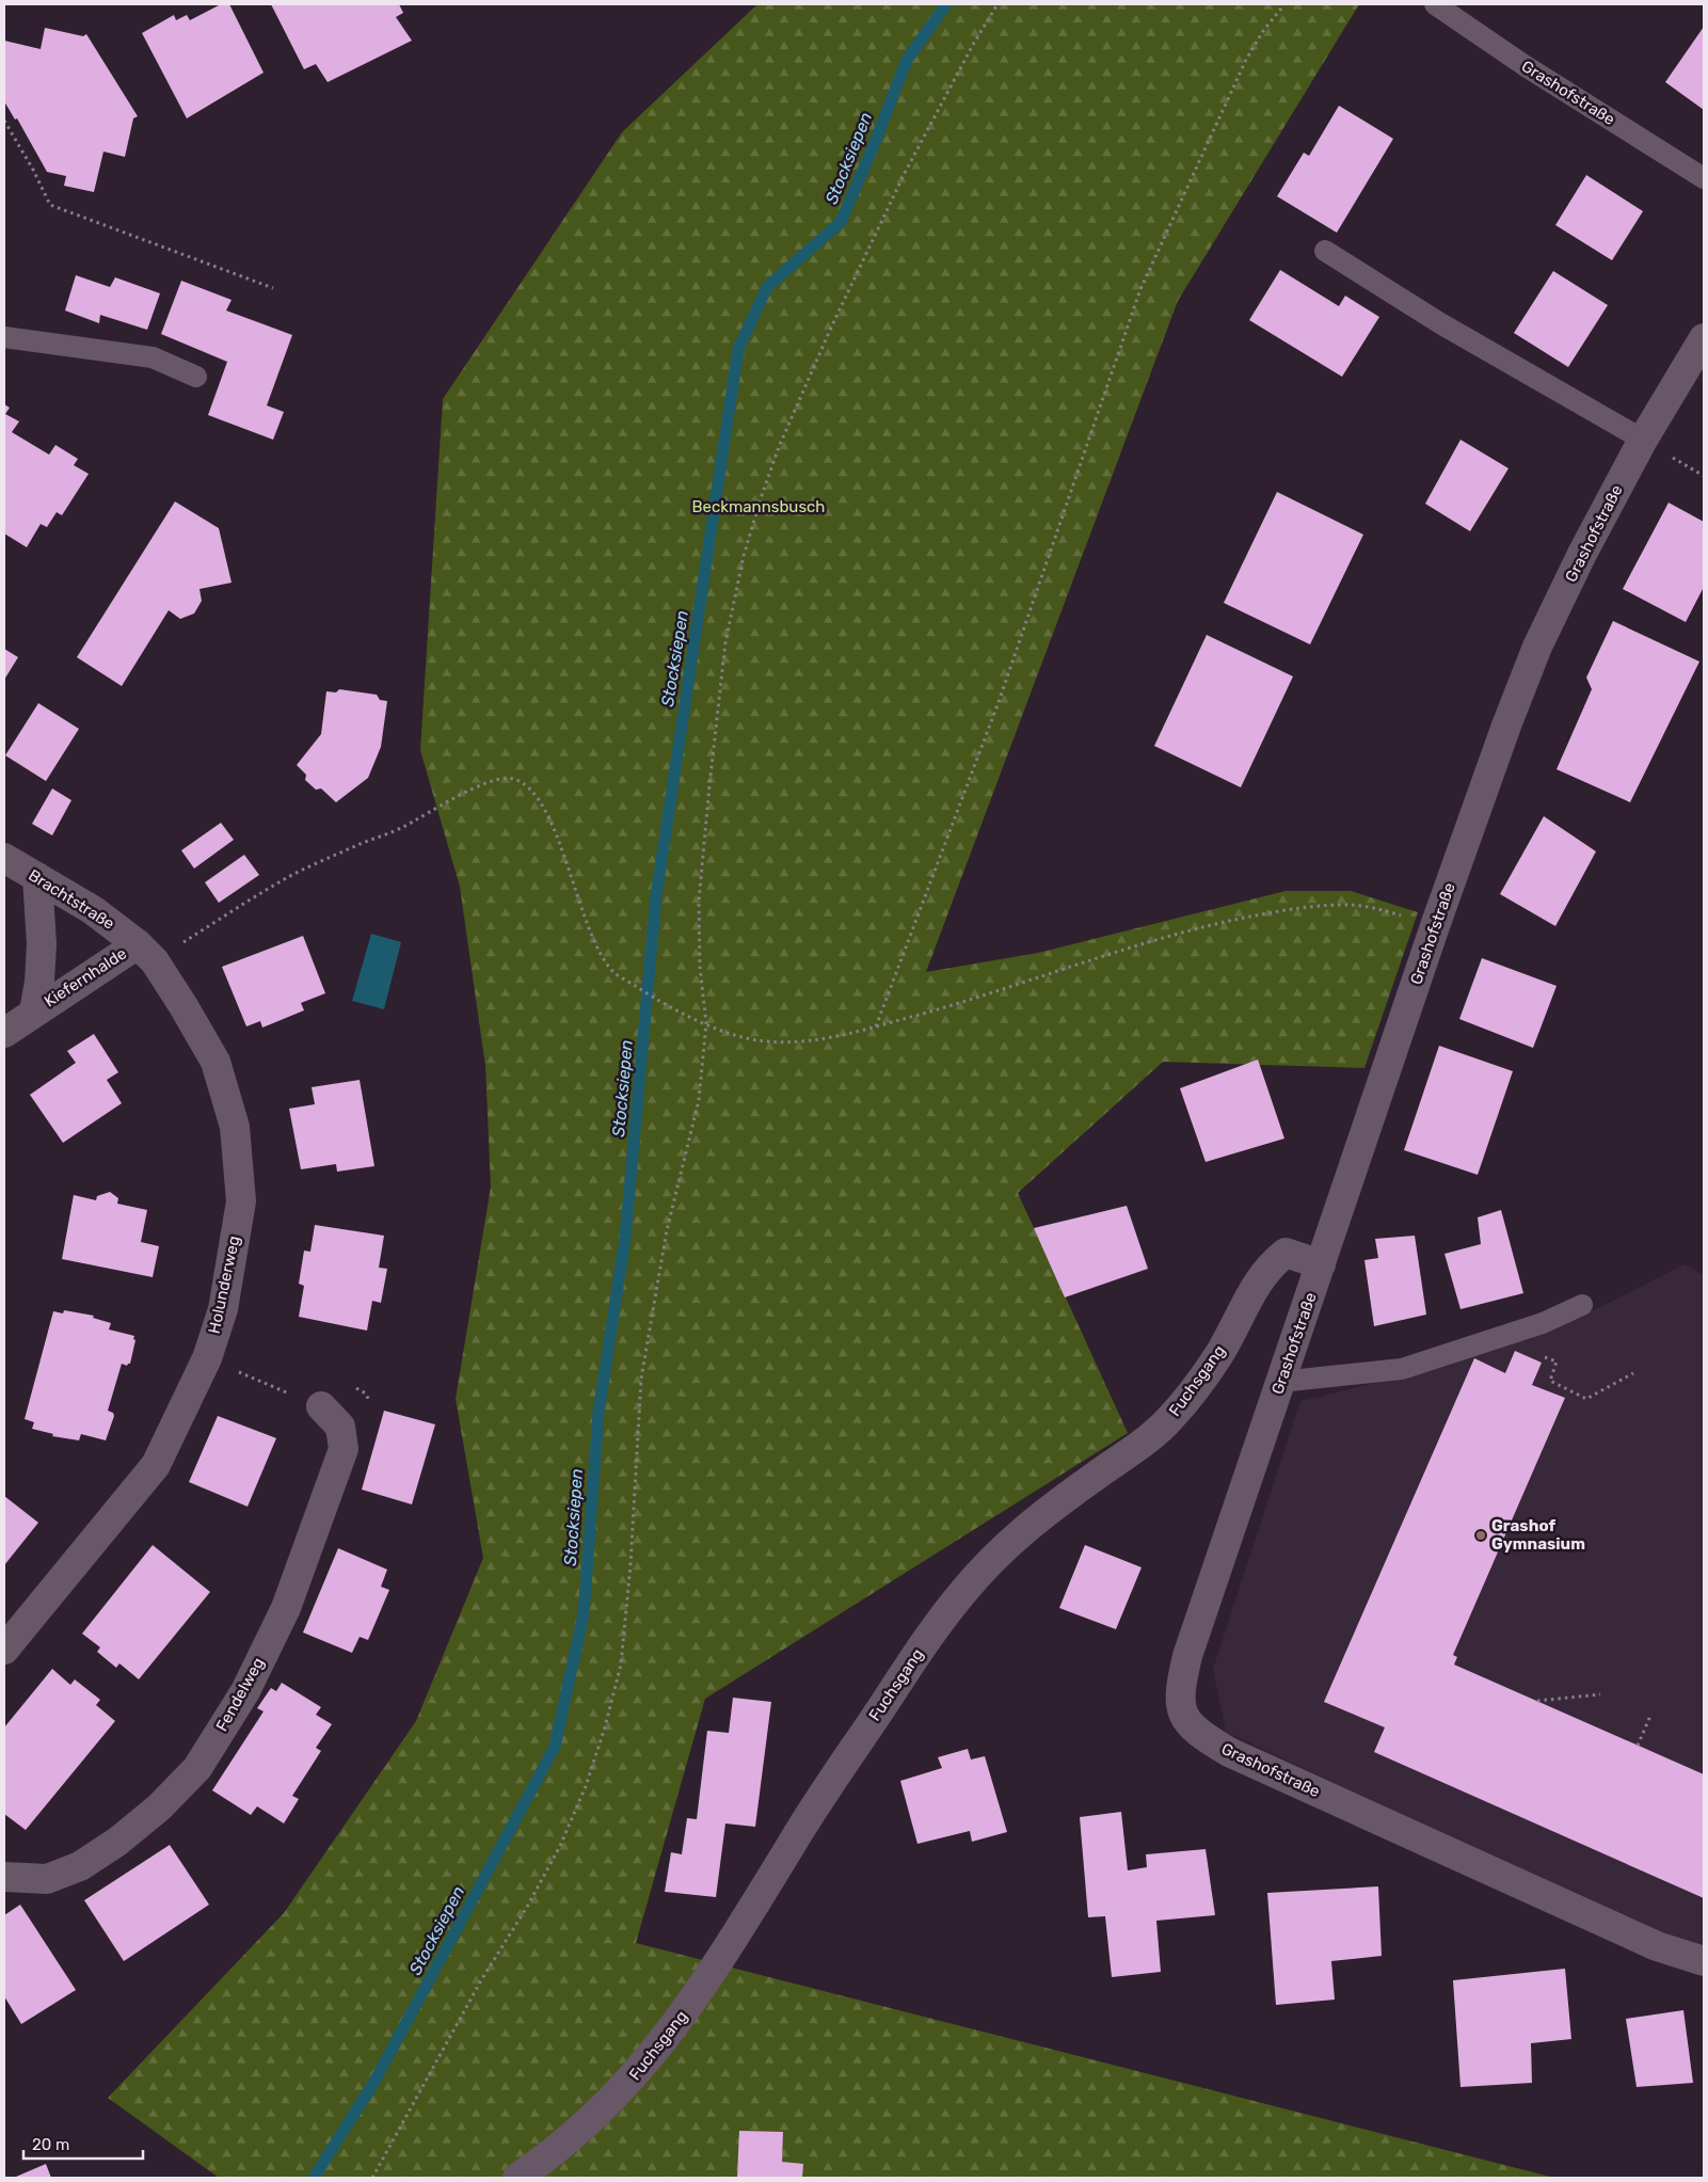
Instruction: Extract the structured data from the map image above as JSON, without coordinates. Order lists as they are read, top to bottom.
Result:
{
  "streets": {
    "street": [
      "Grashofstraße",
      "Brachtstraße",
      "Kiefernhalde",
      "Holunderweg",
      "Fuchsgang",
      "Fendelweg"
    ]
  },
  "crossings": [
    ["Grashofstraße", "Fuchsgang"],
    ["Brachtstraße", "Kiefernhalde"],
    ["Brachtstraße", "Holunderweg"],
    ["Kiefernhalde", "Holunderweg"]
  ],
  "water": ["Stocksiepen"],
  "parks": ["Beckmannsbusch"],
  "places": ["Grashof Gymnasium"],
  "scale_bar": "20 m"
}
